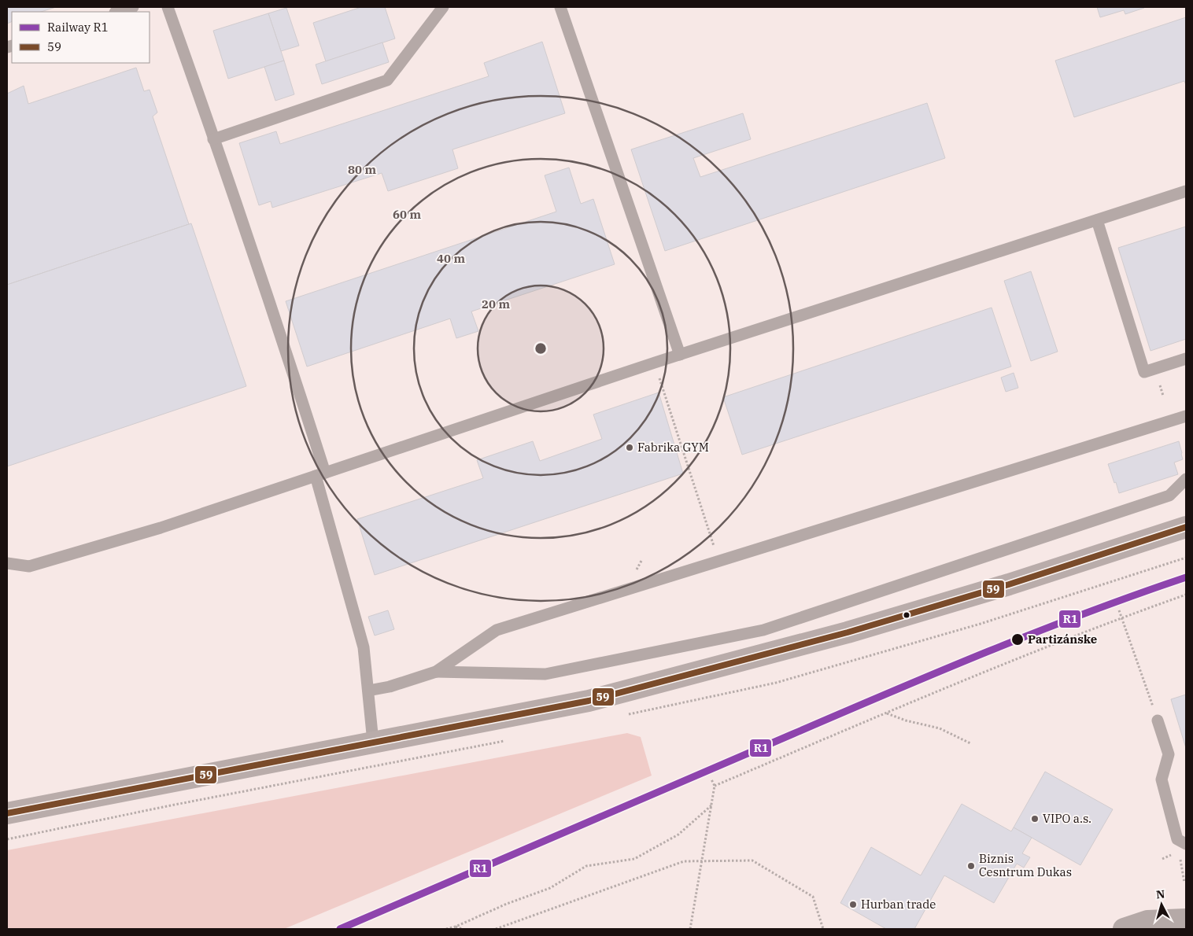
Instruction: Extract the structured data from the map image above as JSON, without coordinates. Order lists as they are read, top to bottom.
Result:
{
  "places": [
    "Fabrika GYM",
    "Partizánske",
    "VIPO a.s.",
    "Biznis Cesntrum Dukas",
    "Hurban trade"
  ],
  "lines": ["transit line 59", "rail line R1"],
  "legend": ["Railway R1", "59"],
  "north": "top",
  "rings": [
    "80 m",
    "60 m",
    "40 m",
    "20 m"
  ]
}
